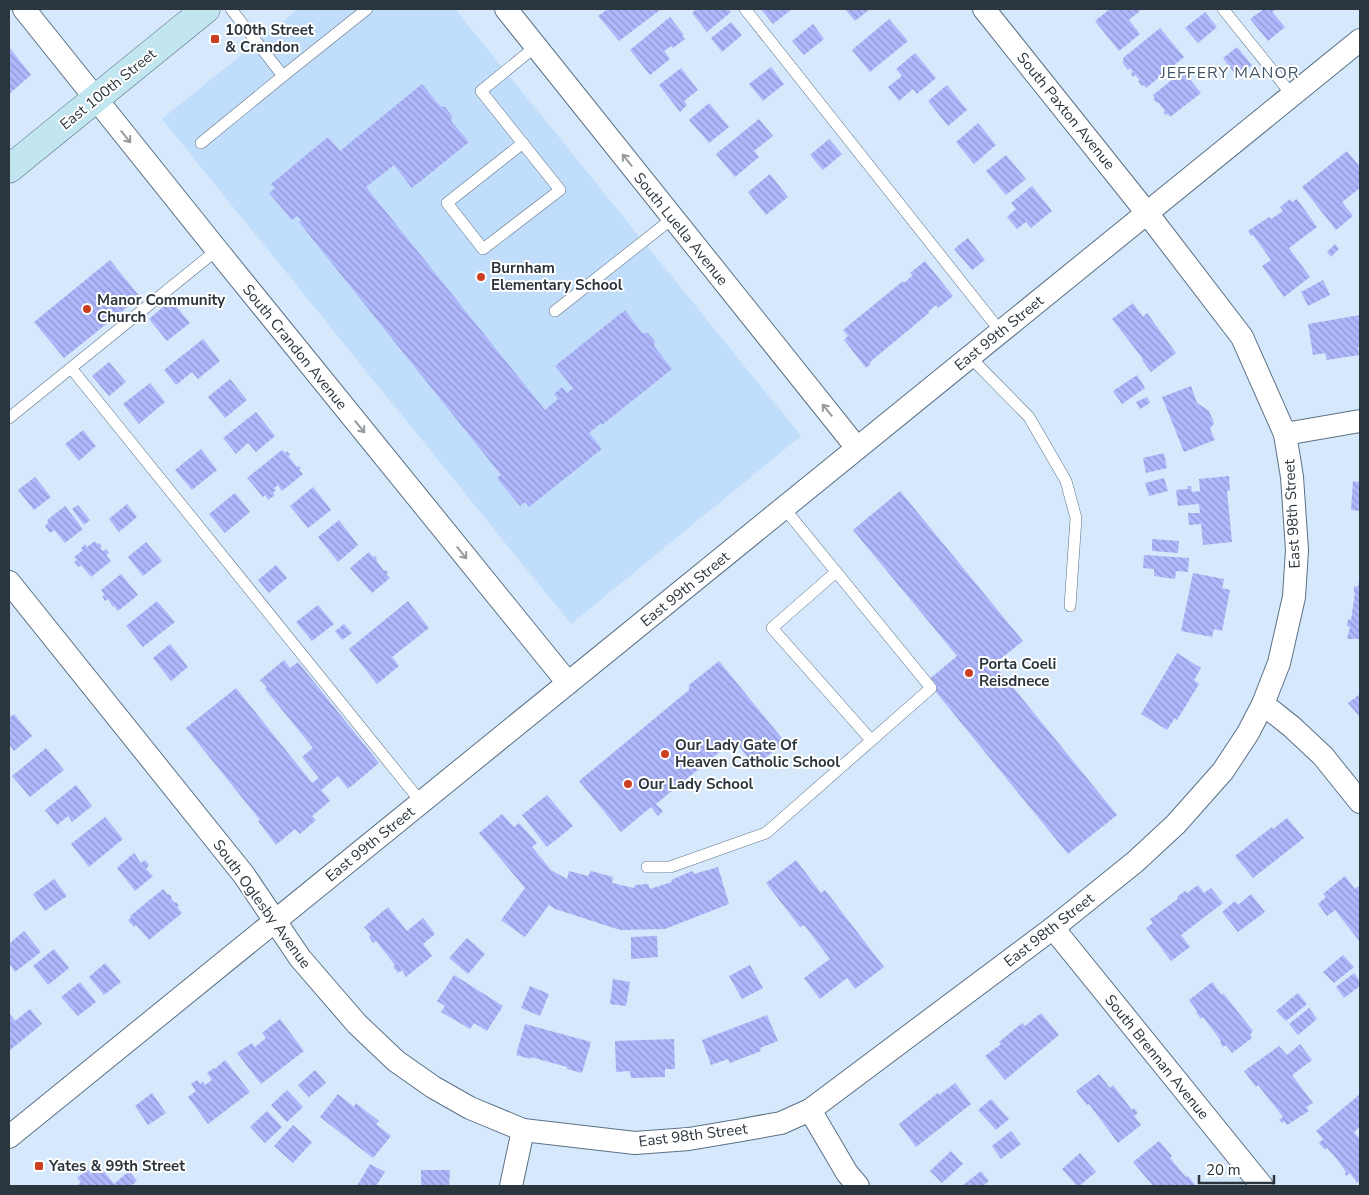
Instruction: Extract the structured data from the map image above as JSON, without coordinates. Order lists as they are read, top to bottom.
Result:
{
  "streets": {
    "main road": ["East 100th Street"],
    "street": [
      "South Paxton Avenue",
      "South Luella Avenue",
      "East 99th Street",
      "South Crandon Avenue",
      "East 98th Street",
      "South Oglesby Avenue",
      "South Brennan Avenue"
    ]
  },
  "crossings": [
    ["East 100th Street", "South Crandon Avenue"],
    ["South Paxton Avenue", "East 99th Street"],
    ["South Paxton Avenue", "East 98th Street"],
    ["South Luella Avenue", "East 99th Street"],
    ["East 99th Street", "South Crandon Avenue"],
    ["East 99th Street", "South Oglesby Avenue"],
    ["East 98th Street", "South Oglesby Avenue"],
    ["East 98th Street", "South Brennan Avenue"]
  ],
  "one_way": ["South Luella Avenue", "South Crandon Avenue"],
  "districts": ["JEFFERY MANOR"],
  "places": {
    "transit": ["100th Street & Crandon", "Yates & 99th Street"],
    "other": [
      "Burnham Elementary School",
      "Manor Community Church",
      "Porta Coeli Reisdnece",
      "Our Lady Gate Of Heaven Catholic School",
      "Our Lady School"
    ]
  },
  "scale_bar": "20 m"
}
